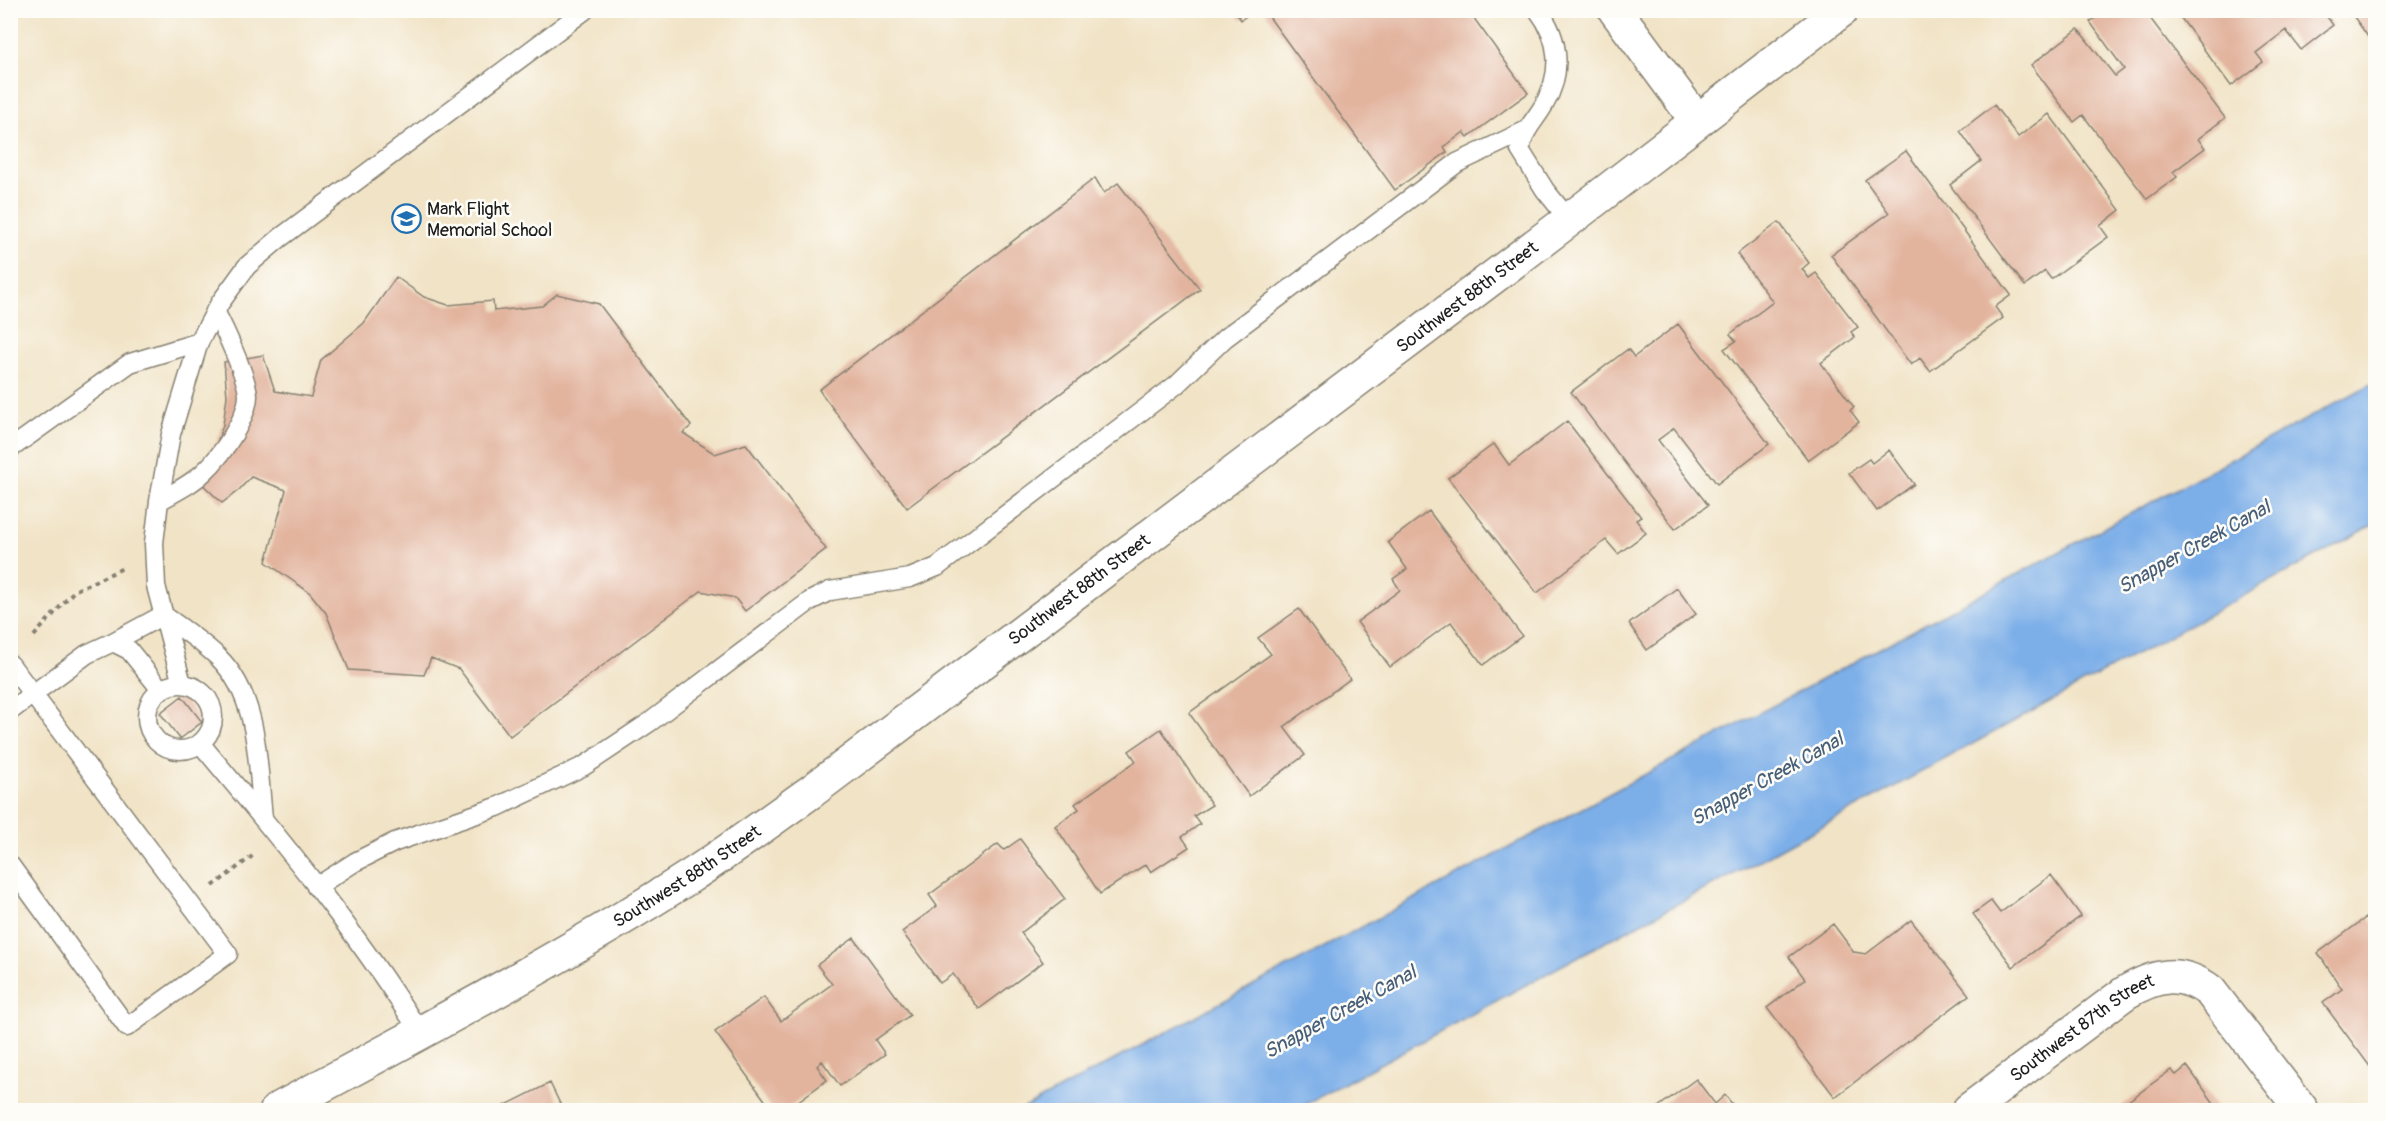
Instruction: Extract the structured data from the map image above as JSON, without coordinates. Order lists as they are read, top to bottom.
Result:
{
  "streets": {
    "street": ["Southwest 88th Street", "Southwest 87th Street"]
  },
  "water": ["Snapper Creek Canal"],
  "places": {
    "school or university": ["Mark Flight Memorial School"]
  }
}
